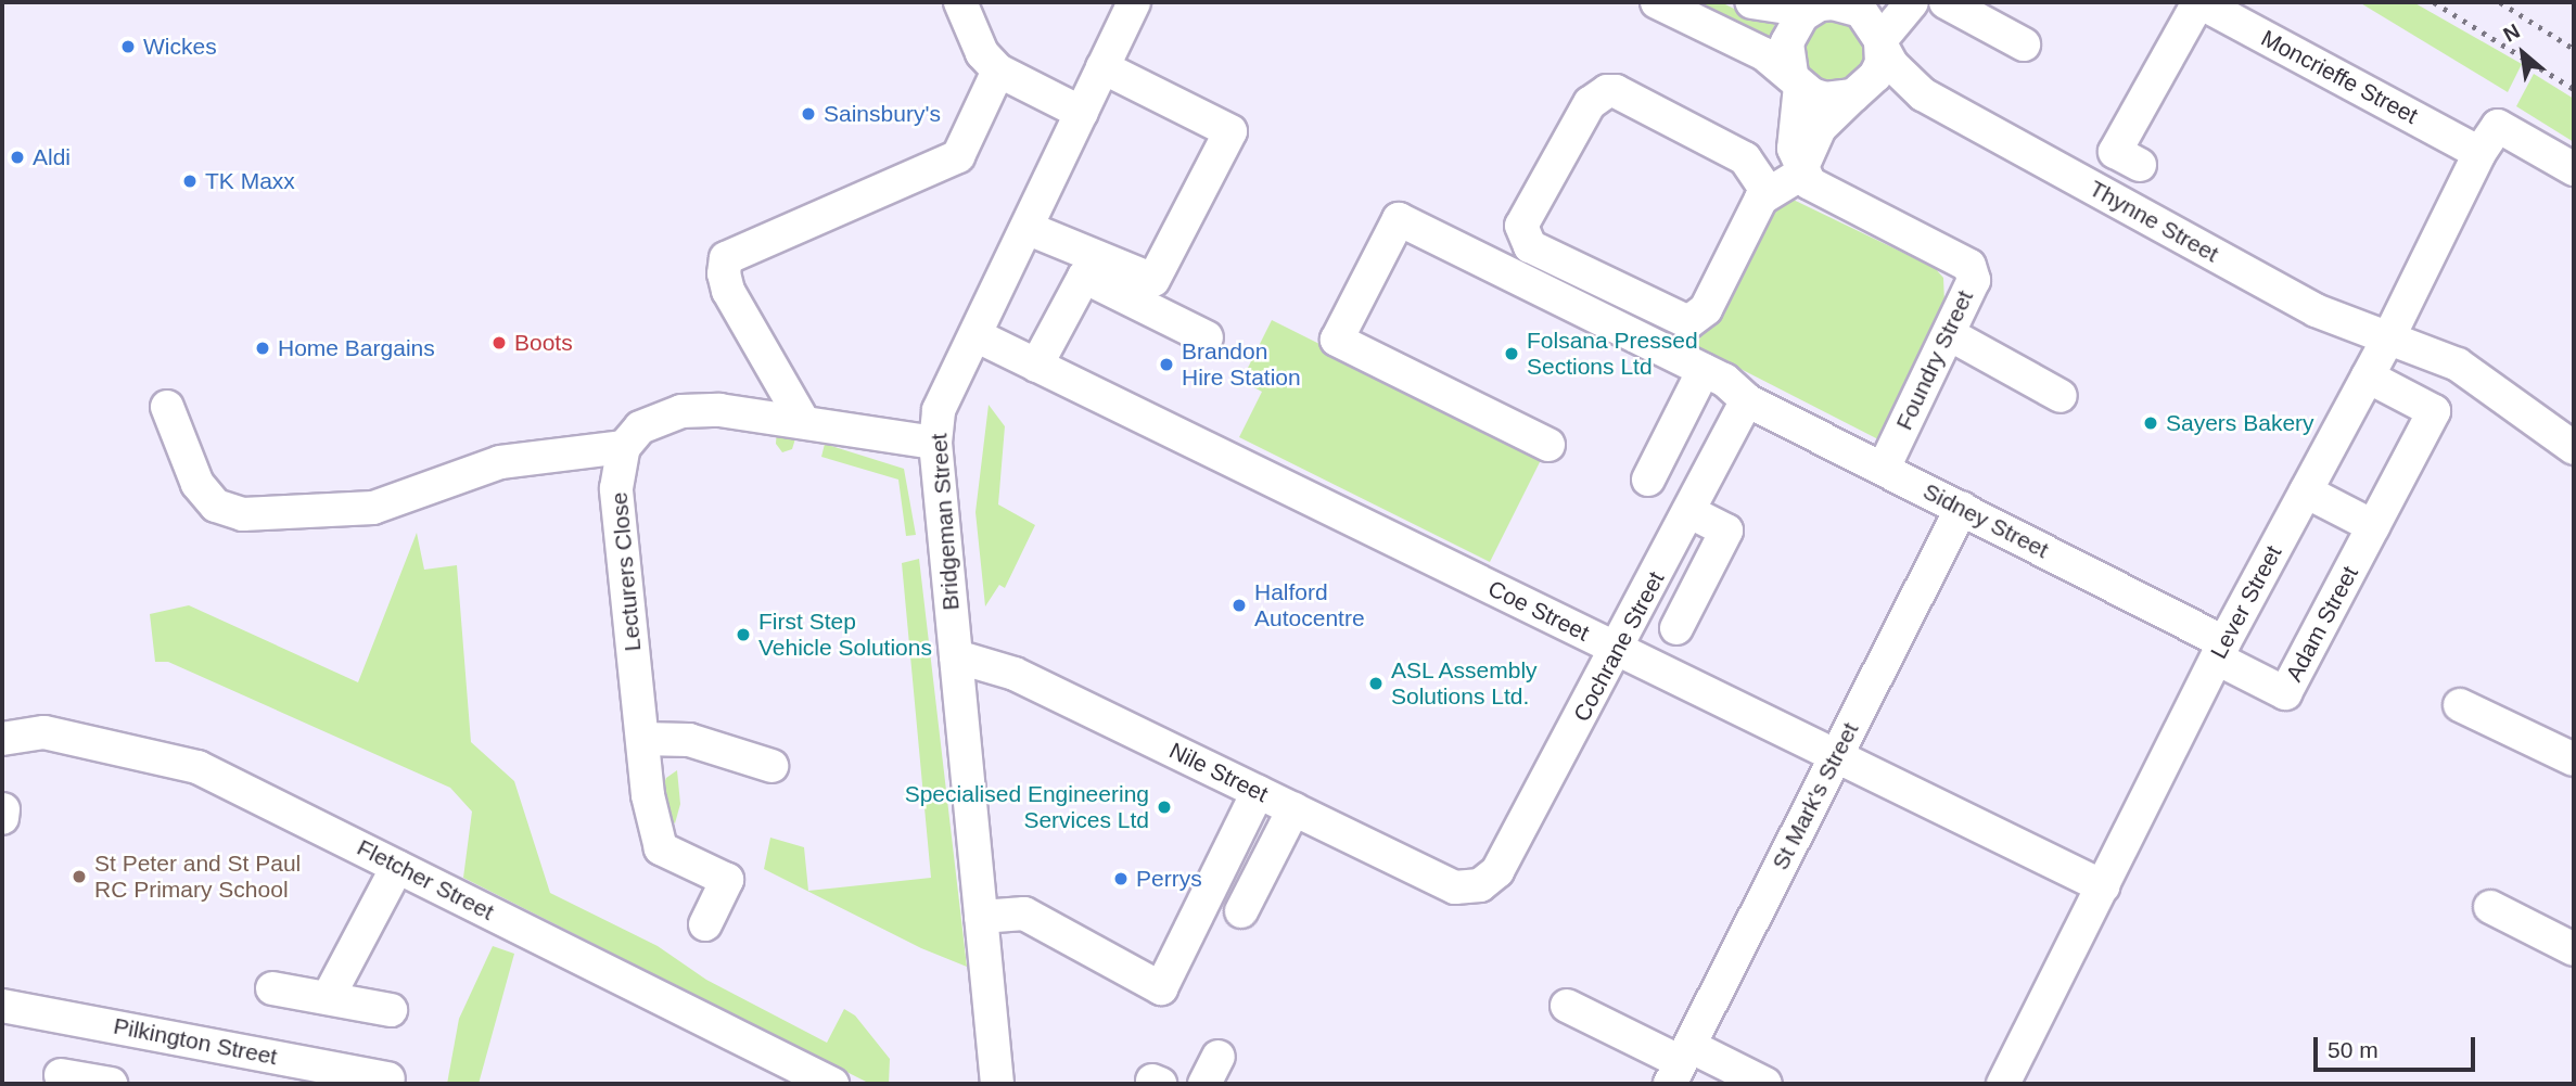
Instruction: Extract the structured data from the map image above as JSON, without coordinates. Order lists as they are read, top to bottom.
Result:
{
  "streets": {
    "street": [
      "Moncrieffe Street",
      "Thynne Street",
      "Foundry Street",
      "Sidney Street",
      "Bridgeman Street",
      "Lecturers Close",
      "Lever Street",
      "Coe Street",
      "Adam Street",
      "Cochrane Street",
      "Nile Street",
      "St Mark's Street",
      "Fletcher Street",
      "Pilkington Street"
    ]
  },
  "crossings": [
    ["Moncrieffe Street", "Lever Street"],
    ["Thynne Street", "Lever Street"],
    ["Foundry Street", "Sidney Street"],
    ["Sidney Street", "Lever Street"],
    ["Sidney Street", "Adam Street"],
    ["Sidney Street", "Cochrane Street"],
    ["Sidney Street", "St Mark's Street"],
    ["Bridgeman Street", "Coe Street"],
    ["Bridgeman Street", "Nile Street"],
    ["Lever Street", "Coe Street"],
    ["Lever Street", "Adam Street"],
    ["Coe Street", "Cochrane Street"],
    ["Coe Street", "St Mark's Street"],
    ["Cochrane Street", "Nile Street"]
  ],
  "places": [
    "Wickes",
    "Sainsbury's",
    "Aldi",
    "TK Maxx",
    "Boots",
    "Home Bargains",
    "Folsana Pressed Sections Ltd",
    "Brandon Hire Station",
    "Sayers Bakery",
    "Halford Autocentre",
    "First Step Vehicle Solutions",
    "ASL Assembly Solutions Ltd.",
    "Specialised Engineering Services Ltd",
    "St Peter and St Paul RC Primary School",
    "Perrys"
  ],
  "scale_bar": "50 m",
  "north": "top left"
}
